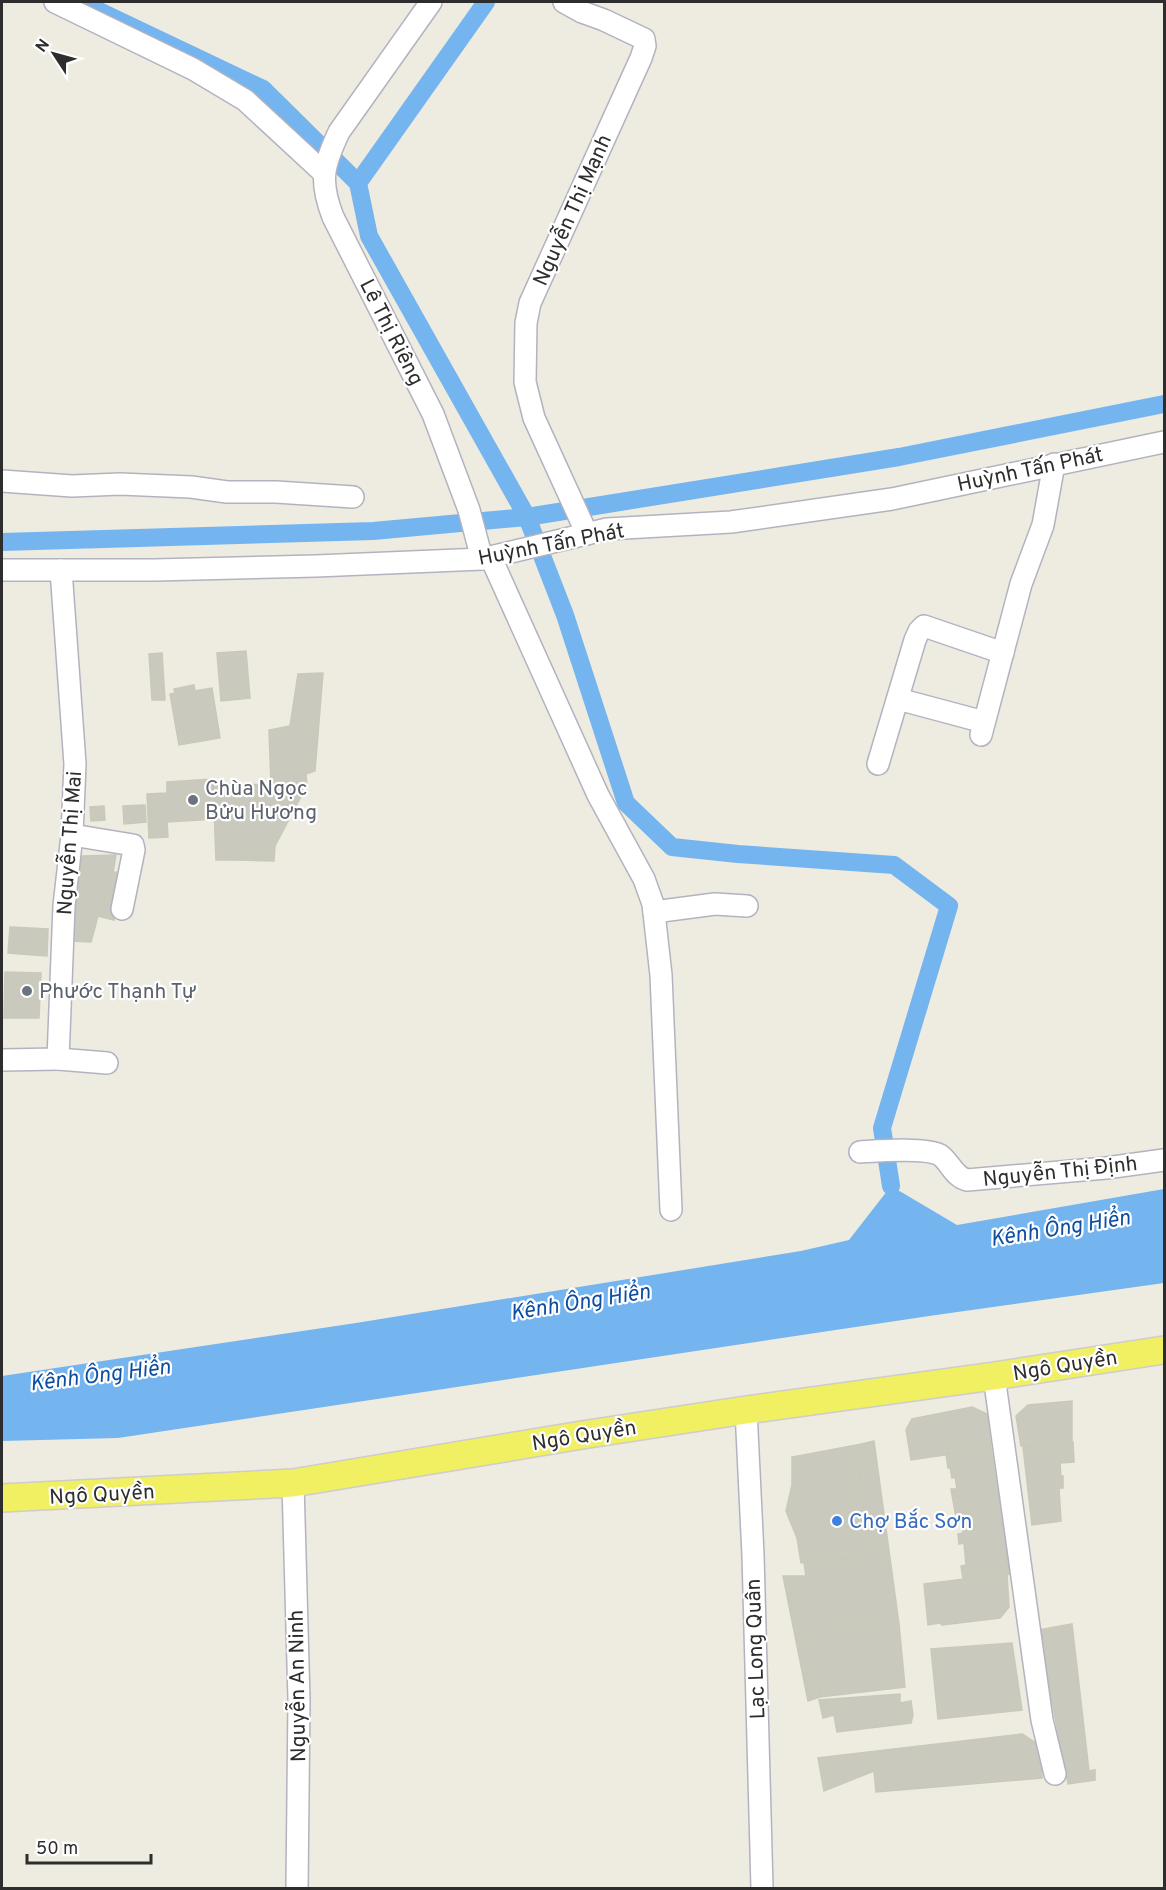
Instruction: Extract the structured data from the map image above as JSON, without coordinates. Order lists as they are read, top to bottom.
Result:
{
  "streets": {
    "main road": ["Ngô Quyền"],
    "street": [
      "Nguyễn Thị Mạnh",
      "Lê Thị Riêng",
      "Huỳnh Tấn Phát",
      "Nguyễn Thị Mai",
      "Nguyễn Thị Định",
      "Lạc Long Quân",
      "Nguyễn An Ninh"
    ]
  },
  "crossings": [
    ["Nguyễn Thị Mạnh", "Huỳnh Tấn Phát"],
    ["Lê Thị Riêng", "Huỳnh Tấn Phát"],
    ["Huỳnh Tấn Phát", "Nguyễn Thị Mai"],
    ["Ngô Quyền", "Lạc Long Quân"],
    ["Ngô Quyền", "Nguyễn An Ninh"]
  ],
  "water": ["Kênh Ông Hiển"],
  "places": ["Chùa Ngọc Bửu Hương", "Phước Thạnh Tự", "Chợ Bắc Sơn"],
  "scale_bar": "50 m",
  "north": "top left"
}
